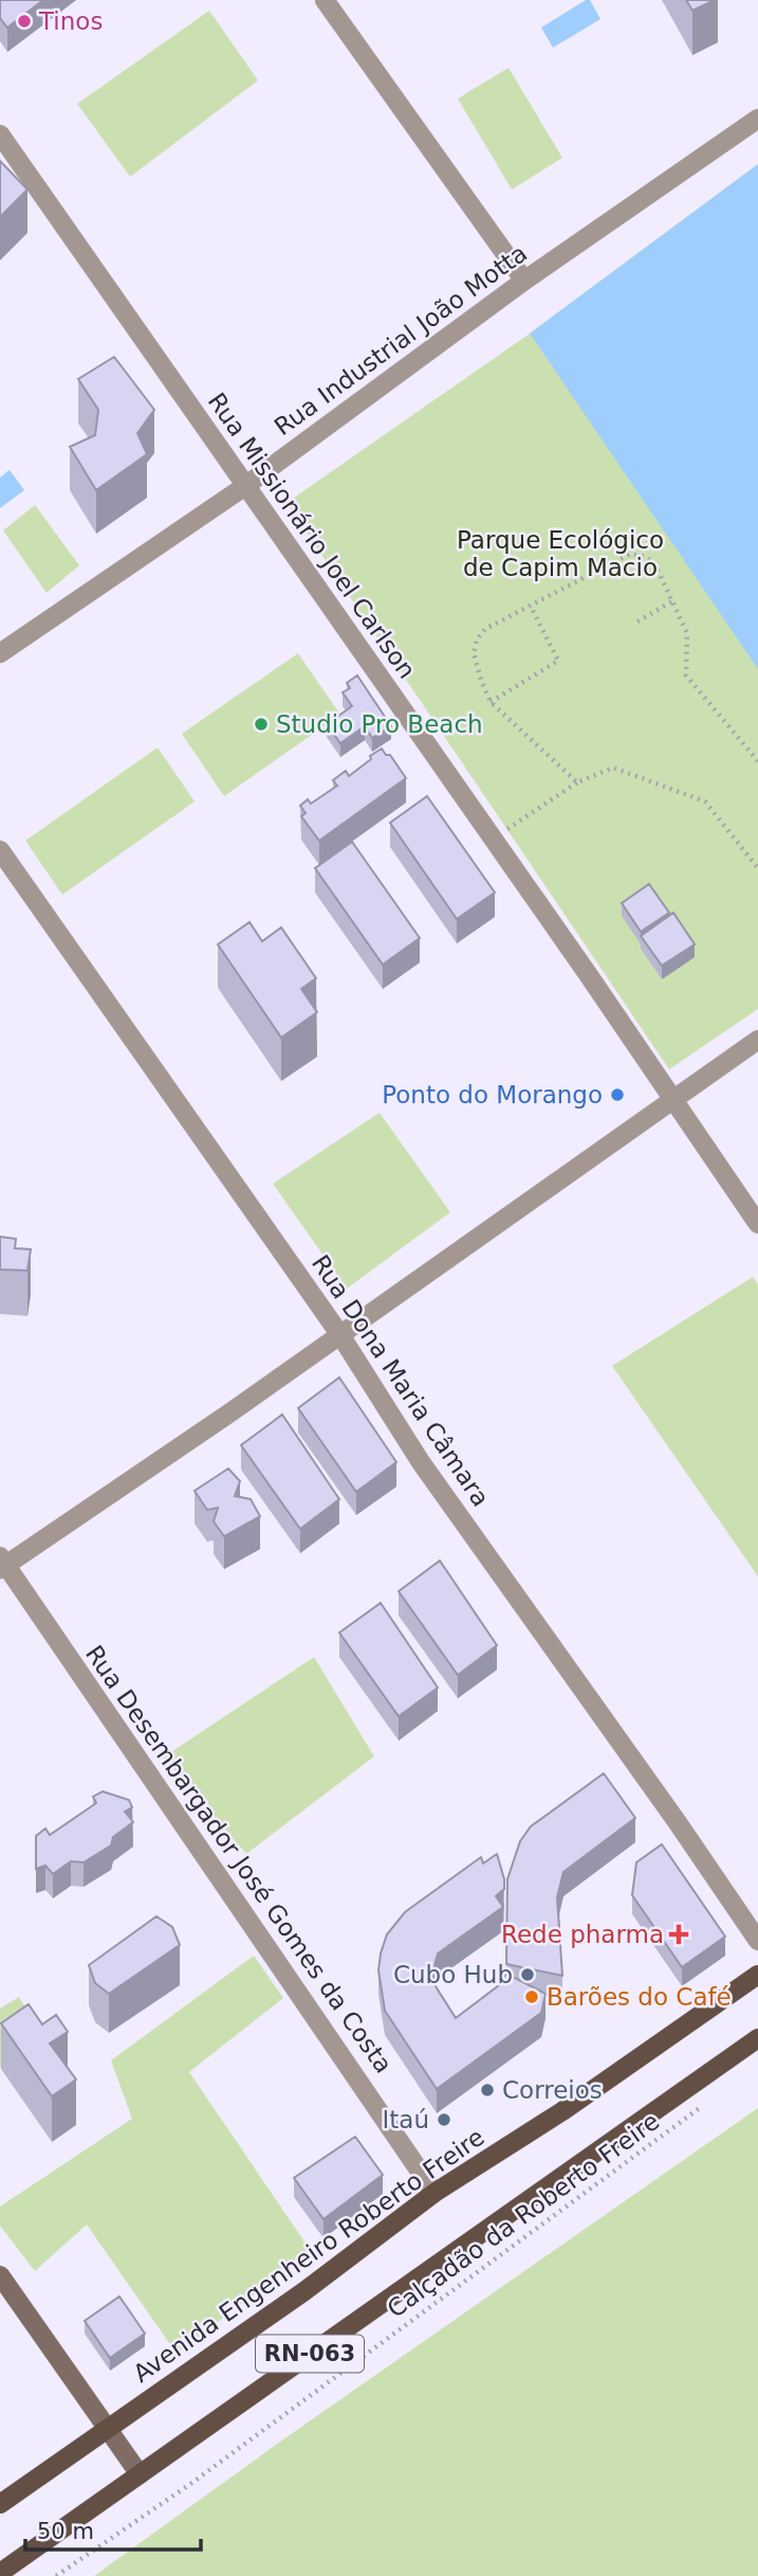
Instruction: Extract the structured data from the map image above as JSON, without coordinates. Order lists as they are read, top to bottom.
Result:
{
  "streets": {
    "main road": ["Avenida Engenheiro Roberto Freire", "RN-063"],
    "street": [
      "Rua Industrial João Motta",
      "Rua Missionário Joel Carlson",
      "Rua Dona Maria Câmara",
      "Rua Desembargador José Gomes da Costa"
    ],
    "path": ["Calçadão da Roberto Freire"]
  },
  "crossings": [
    ["Rua Industrial João Motta", "Rua Missionário Joel Carlson"],
    ["Rua Desembargador José Gomes da Costa", "Avenida Engenheiro Roberto Freire"]
  ],
  "parks": ["Parque Ecológico de Capim Macio"],
  "places": {
    "other": [
      "Tinos",
      "Studio Pro Beach",
      "Ponto do Morango",
      "Cubo Hub",
      "Barões do Café",
      "Correios",
      "Itaú"
    ],
    "health": ["Rede pharma"]
  },
  "scale_bar": "50 m"
}
